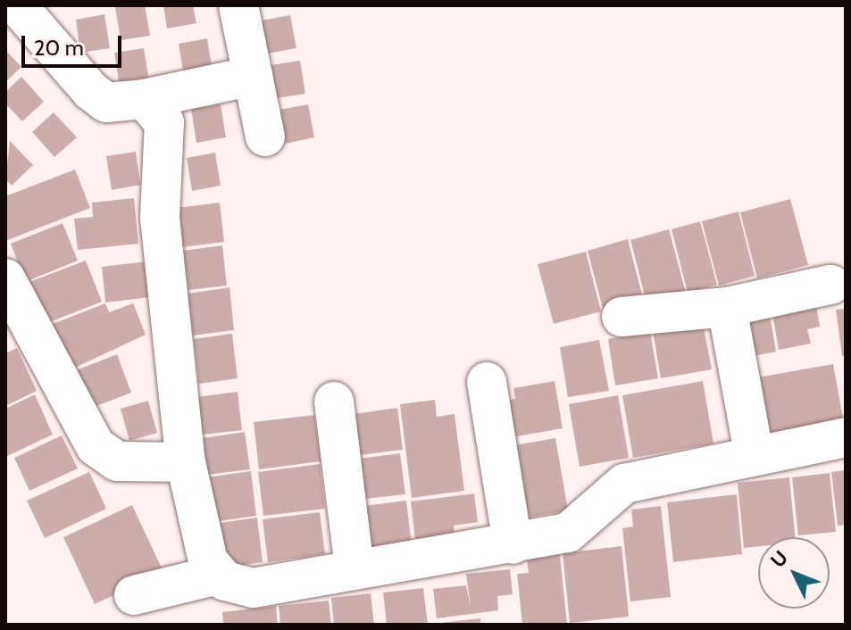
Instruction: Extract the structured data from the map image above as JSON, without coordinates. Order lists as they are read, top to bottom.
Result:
{
  "scale_bar": "20 m",
  "north": "top left"
}
